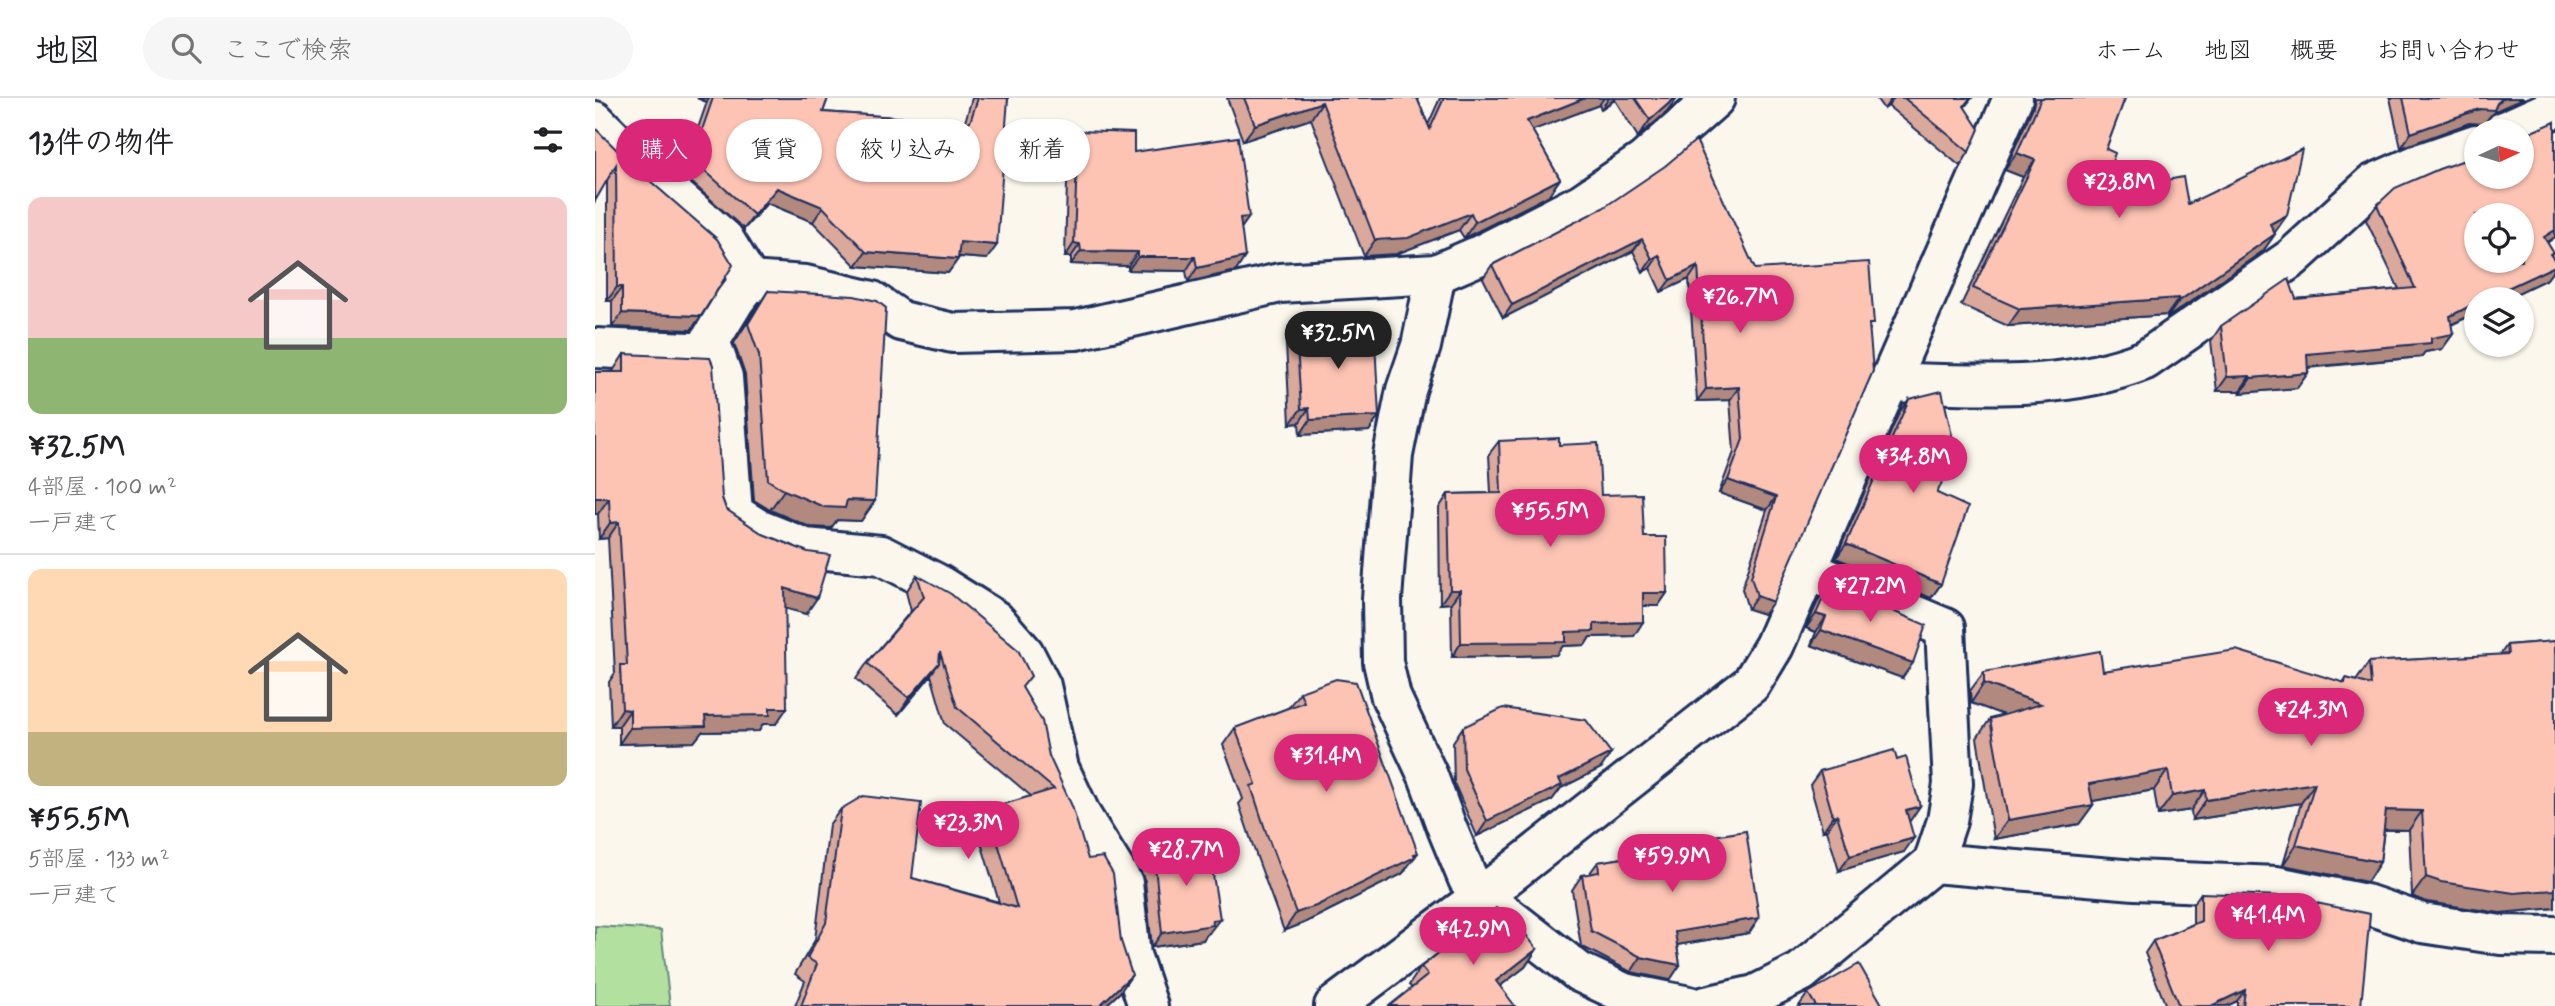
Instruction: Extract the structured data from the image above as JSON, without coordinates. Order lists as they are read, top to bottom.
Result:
{
  "north": "right",
  "page": {
    "header": "地図",
    "search": "ここで検索",
    "nav": [
      "ホーム",
      "地図",
      "概要",
      "お問い合わせ"
    ],
    "heading": "13件の物件",
    "chip": [
      "購入",
      "賃貸",
      "絞り込み",
      "新着"
    ],
    "price": [
      "¥23.8M",
      "¥26.7M",
      "¥32.5M",
      "¥34.8M",
      "¥55.5M",
      "¥27.2M",
      "¥24.3M",
      "¥31.4M",
      "¥23.3M",
      "¥28.7M",
      "¥59.9M",
      "¥41.4M",
      "¥42.9M"
    ],
    "list": [
      {
        "name": "¥32.5M",
        "note": "4部屋 · 100 m² · 一戸建て"
      },
      {
        "name": "¥55.5M",
        "note": "5部屋 · 133 m² · 一戸建て"
      }
    ]
  }
}
